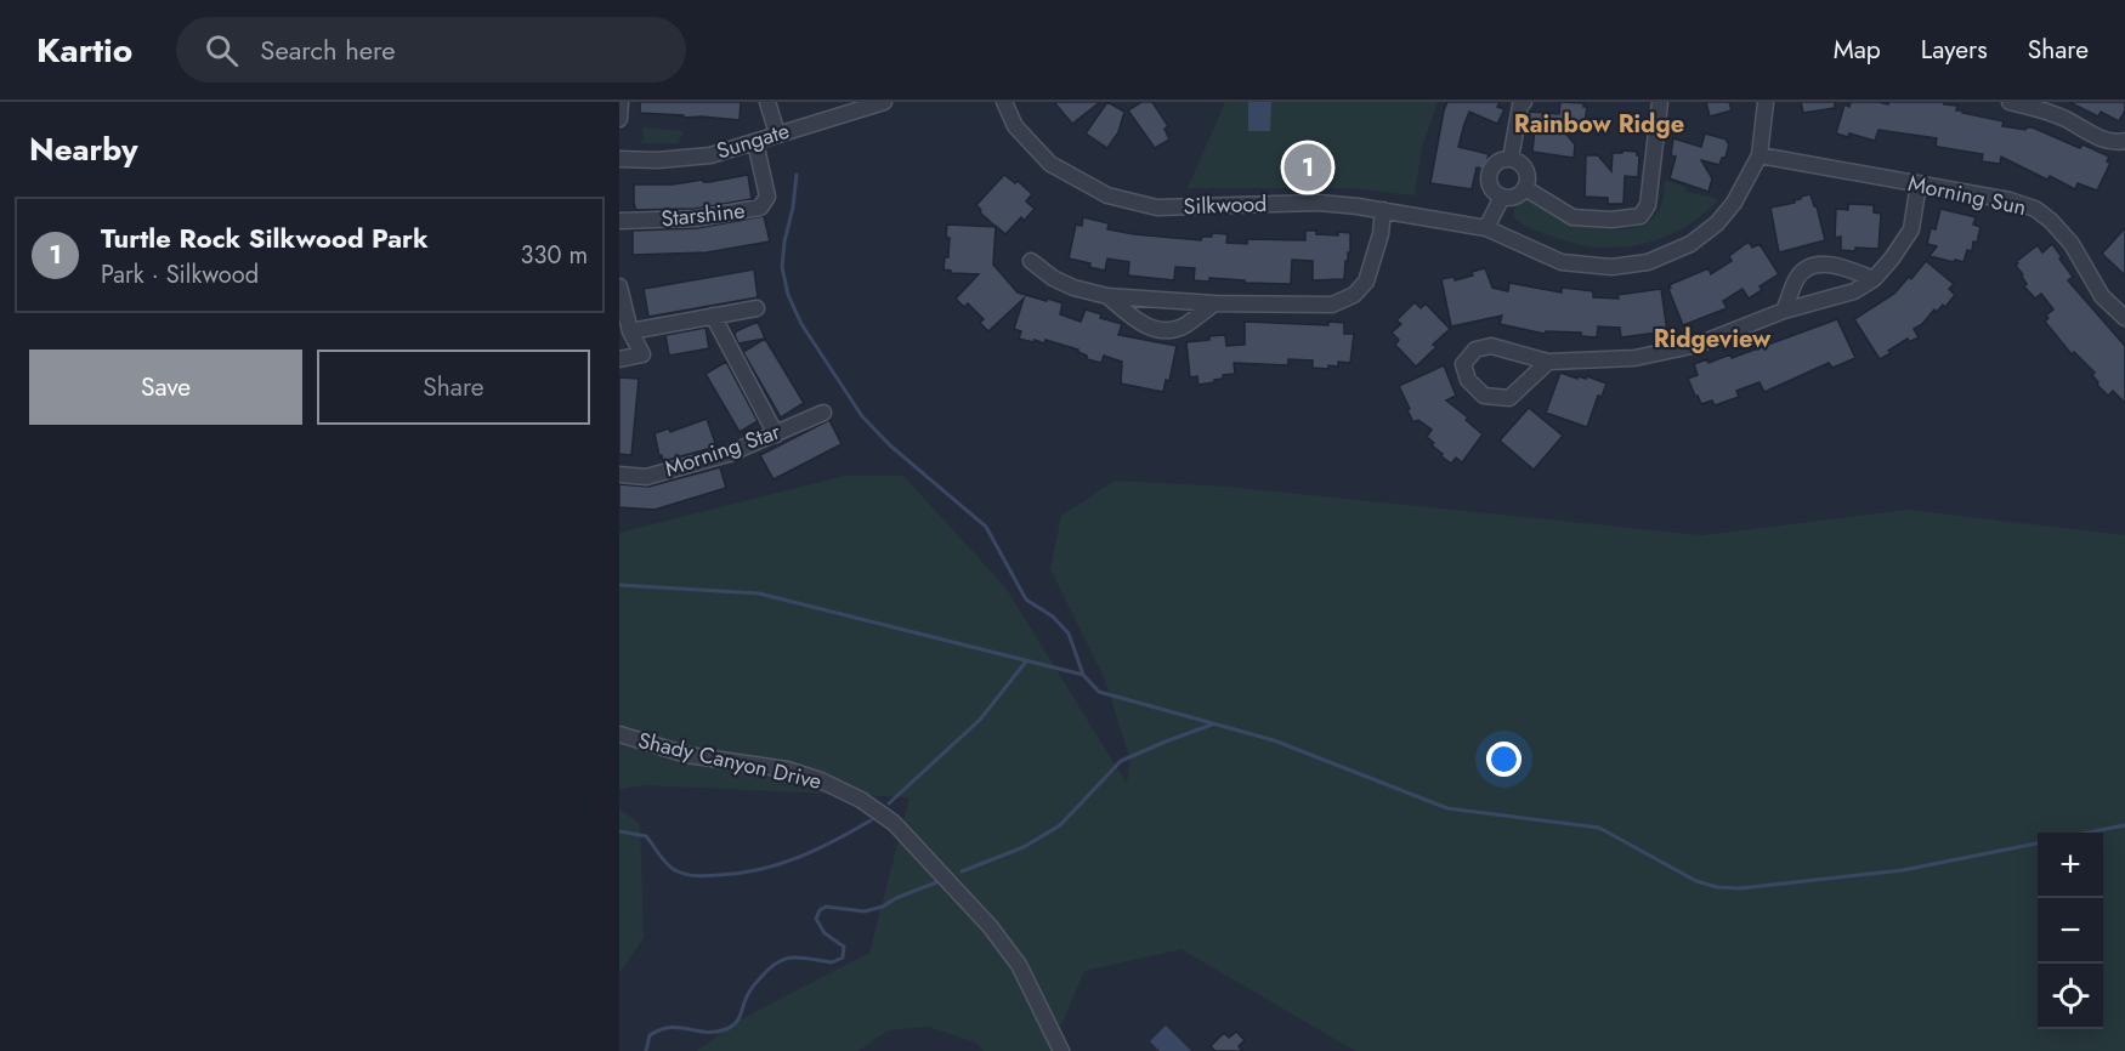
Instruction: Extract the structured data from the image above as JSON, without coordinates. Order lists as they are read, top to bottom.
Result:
{
  "streets": {
    "street": [
      "Sungate",
      "Morning Sun",
      "Silkwood",
      "Starshine",
      "Morning Star",
      "Shady Canyon Drive"
    ]
  },
  "crossings": [
    ["Sungate", "Starshine"],
    ["Morning Sun", "Silkwood"]
  ],
  "districts": ["Rainbow Ridge", "Ridgeview"],
  "page": {
    "header": "Kartio",
    "search": "Search here",
    "nav": ["Map", "Layers", "Share"],
    "heading": "Nearby",
    "pins": "1",
    "list": [
      {
        "mark": "1",
        "name": "Turtle Rock Silkwood Park",
        "note": "Park · Silkwood",
        "value": "330 m"
      }
    ],
    "buttons": ["Save", "Share"],
    "map_buttons": ["+", "−"]
  }
}
